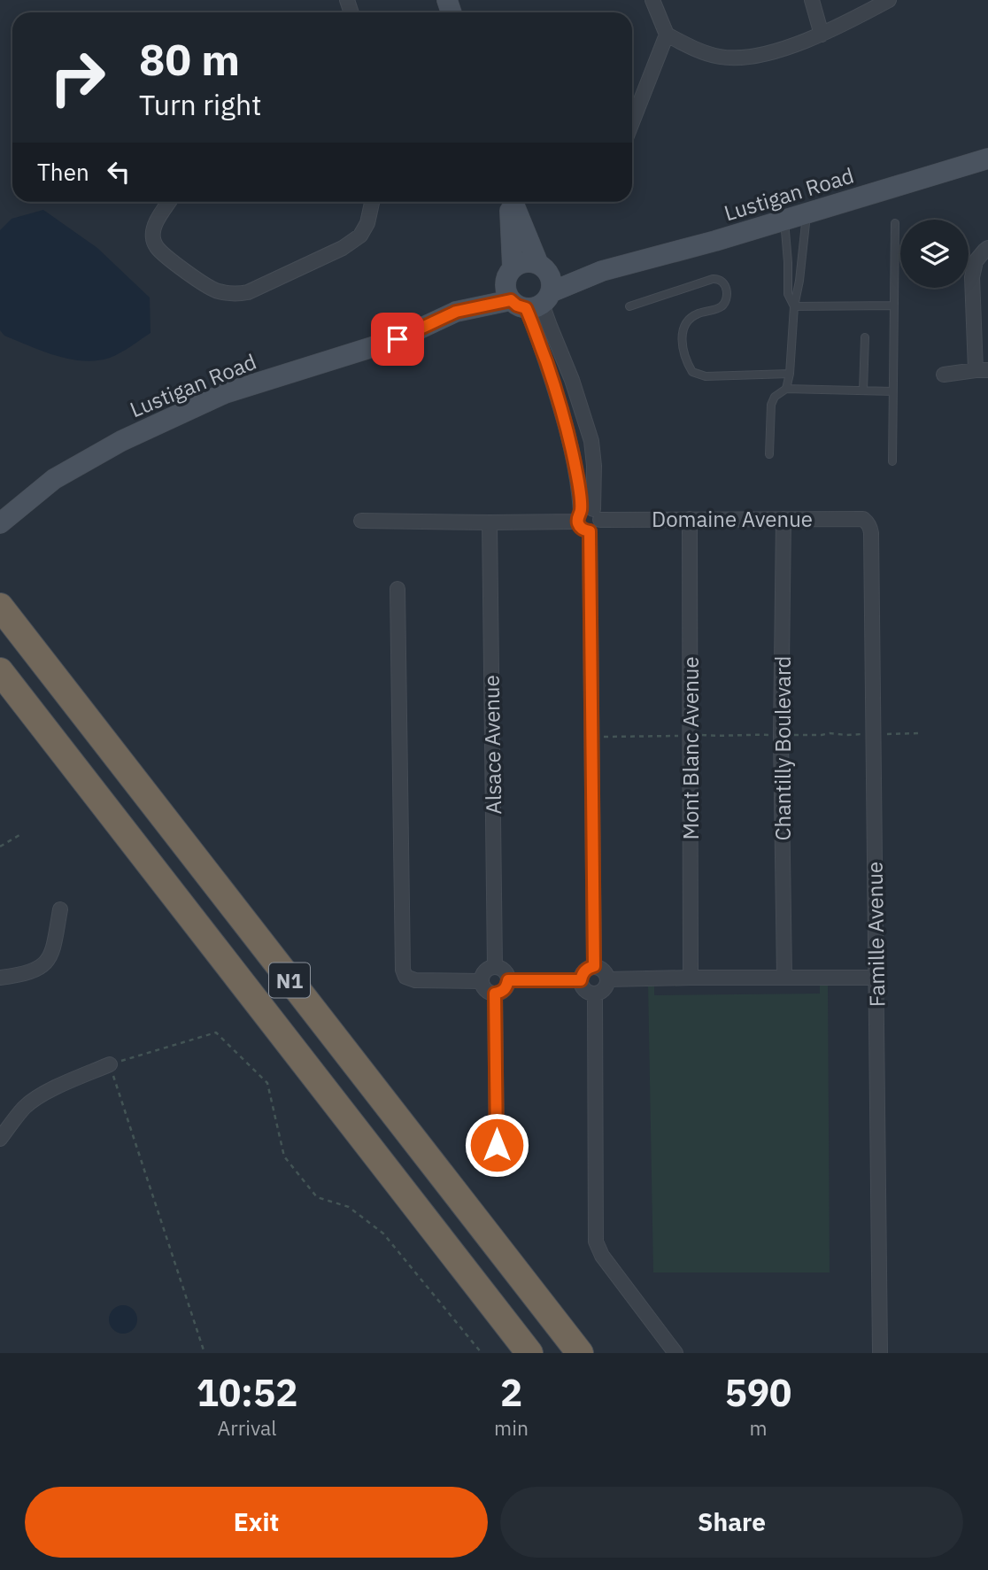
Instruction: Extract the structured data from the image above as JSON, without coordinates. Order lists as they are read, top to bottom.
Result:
{
  "streets": {
    "highway": ["N1"],
    "street": [
      "Lustigan Road",
      "Domaine Avenue",
      "Alsace Avenue",
      "Mont Blanc Avenue",
      "Chantilly Boulevard",
      "Famille Avenue"
    ]
  },
  "crossings": [
    ["Domaine Avenue", "Alsace Avenue"],
    ["Domaine Avenue", "Mont Blanc Avenue"],
    ["Domaine Avenue", "Chantilly Boulevard"],
    ["Domaine Avenue", "Famille Avenue"]
  ],
  "page": {
    "turn": ["80 m", "Turn right"],
    "then": "Then",
    "eta": [
      "10:52",
      "Arrival",
      "2",
      "min",
      "590",
      "m"
    ],
    "buttons": ["Exit", "Share"]
  }
}
